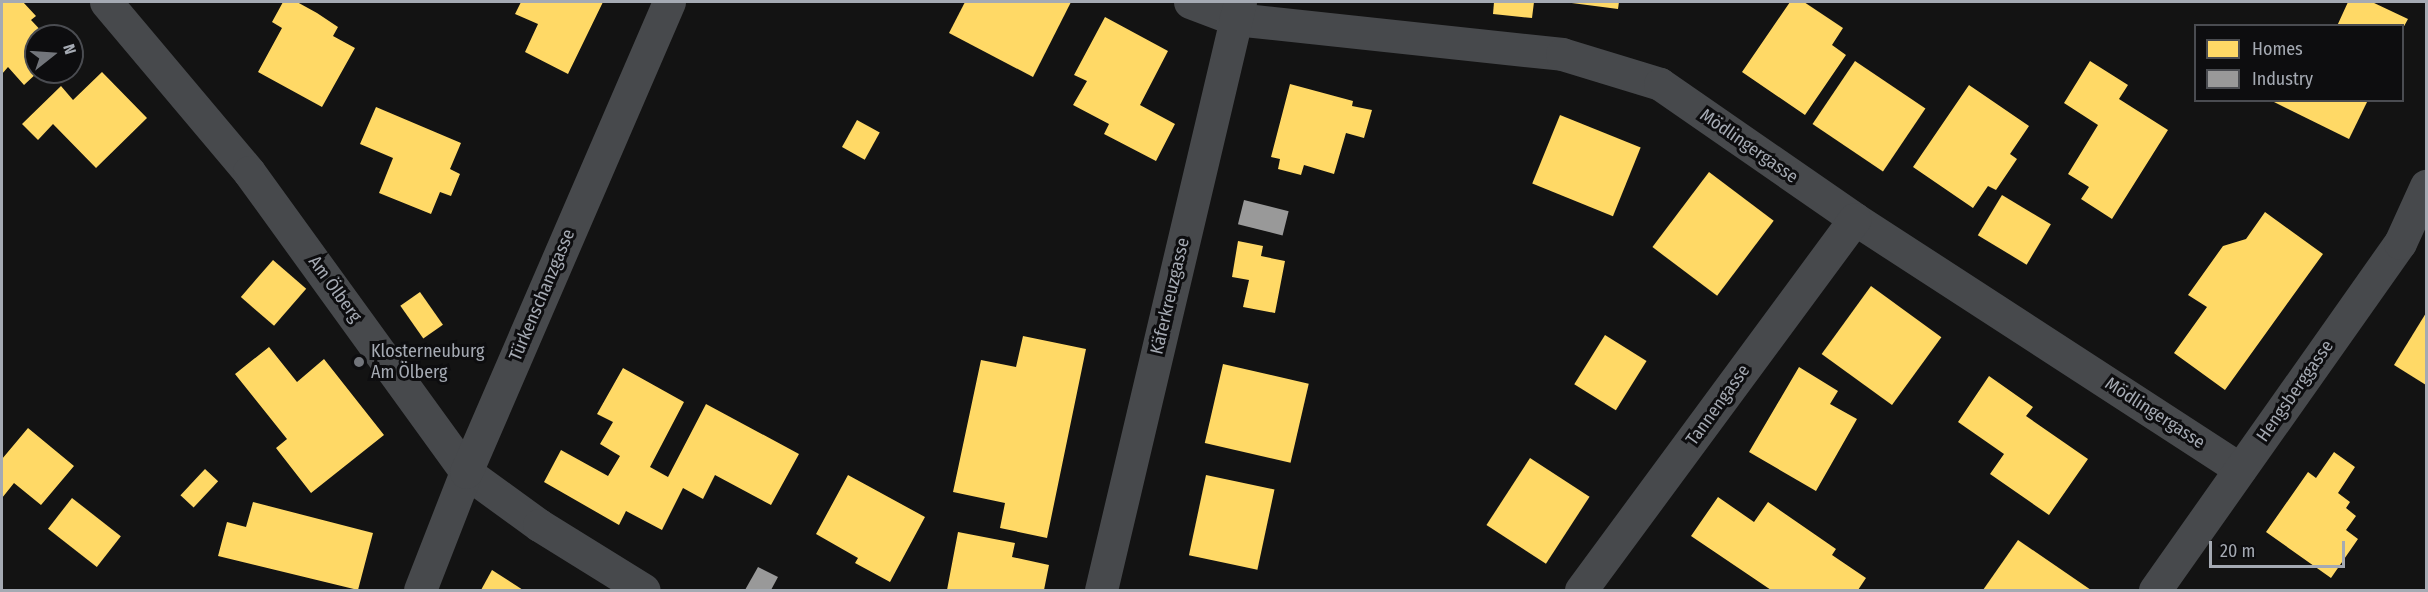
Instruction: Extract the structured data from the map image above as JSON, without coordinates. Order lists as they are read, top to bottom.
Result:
{
  "streets": {
    "street": [
      "Mödlingergasse",
      "Am Ölberg",
      "Türkenschanzgasse",
      "Käferkreuzgasse",
      "Hengsberggasse",
      "Tannengasse"
    ]
  },
  "crossings": [
    ["Mödlingergasse", "Käferkreuzgasse"],
    ["Mödlingergasse", "Hengsberggasse"],
    ["Mödlingergasse", "Tannengasse"],
    ["Am Ölberg", "Türkenschanzgasse"]
  ],
  "places": ["Klosterneuburg Am Ölberg"],
  "legend": ["Homes", "Industry"],
  "scale_bar": "20 m",
  "north": "right"
}
